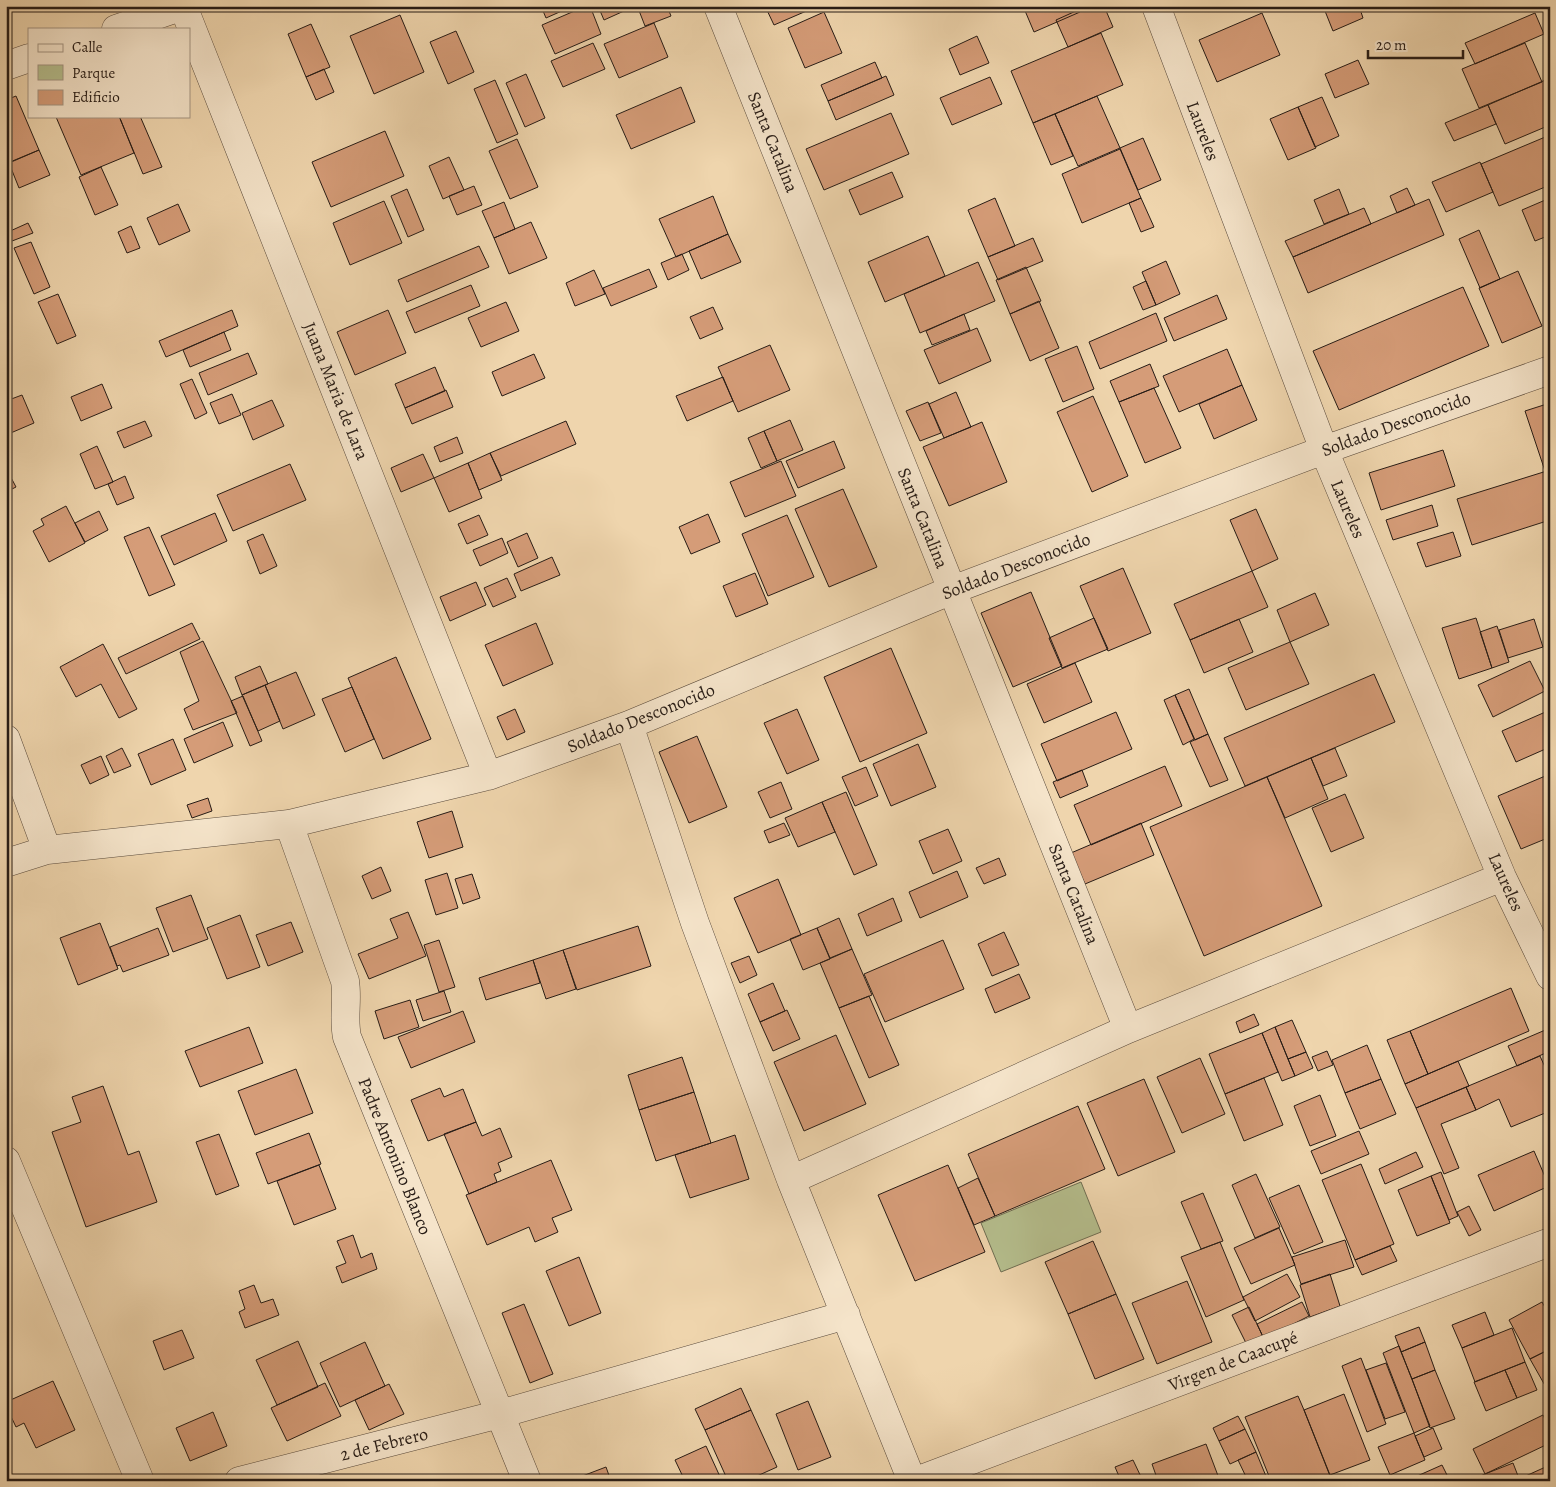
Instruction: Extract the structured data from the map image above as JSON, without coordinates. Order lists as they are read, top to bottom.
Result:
{
  "streets": {
    "street": [
      "Laureles",
      "Santa Catalina",
      "Juana Maria de Lara",
      "Soldado Desconocido",
      "Padre Antonino Blanco",
      "Virgen de Caacupé",
      "2 de Febrero"
    ]
  },
  "crossings": [
    ["Laureles", "Soldado Desconocido"],
    ["Santa Catalina", "Soldado Desconocido"],
    ["Juana Maria de Lara", "Soldado Desconocido"],
    ["Soldado Desconocido", "Padre Antonino Blanco"],
    ["Padre Antonino Blanco", "2 de Febrero"]
  ],
  "legend": ["Calle", "Parque", "Edificio"],
  "scale_bar": "20 m"
}
